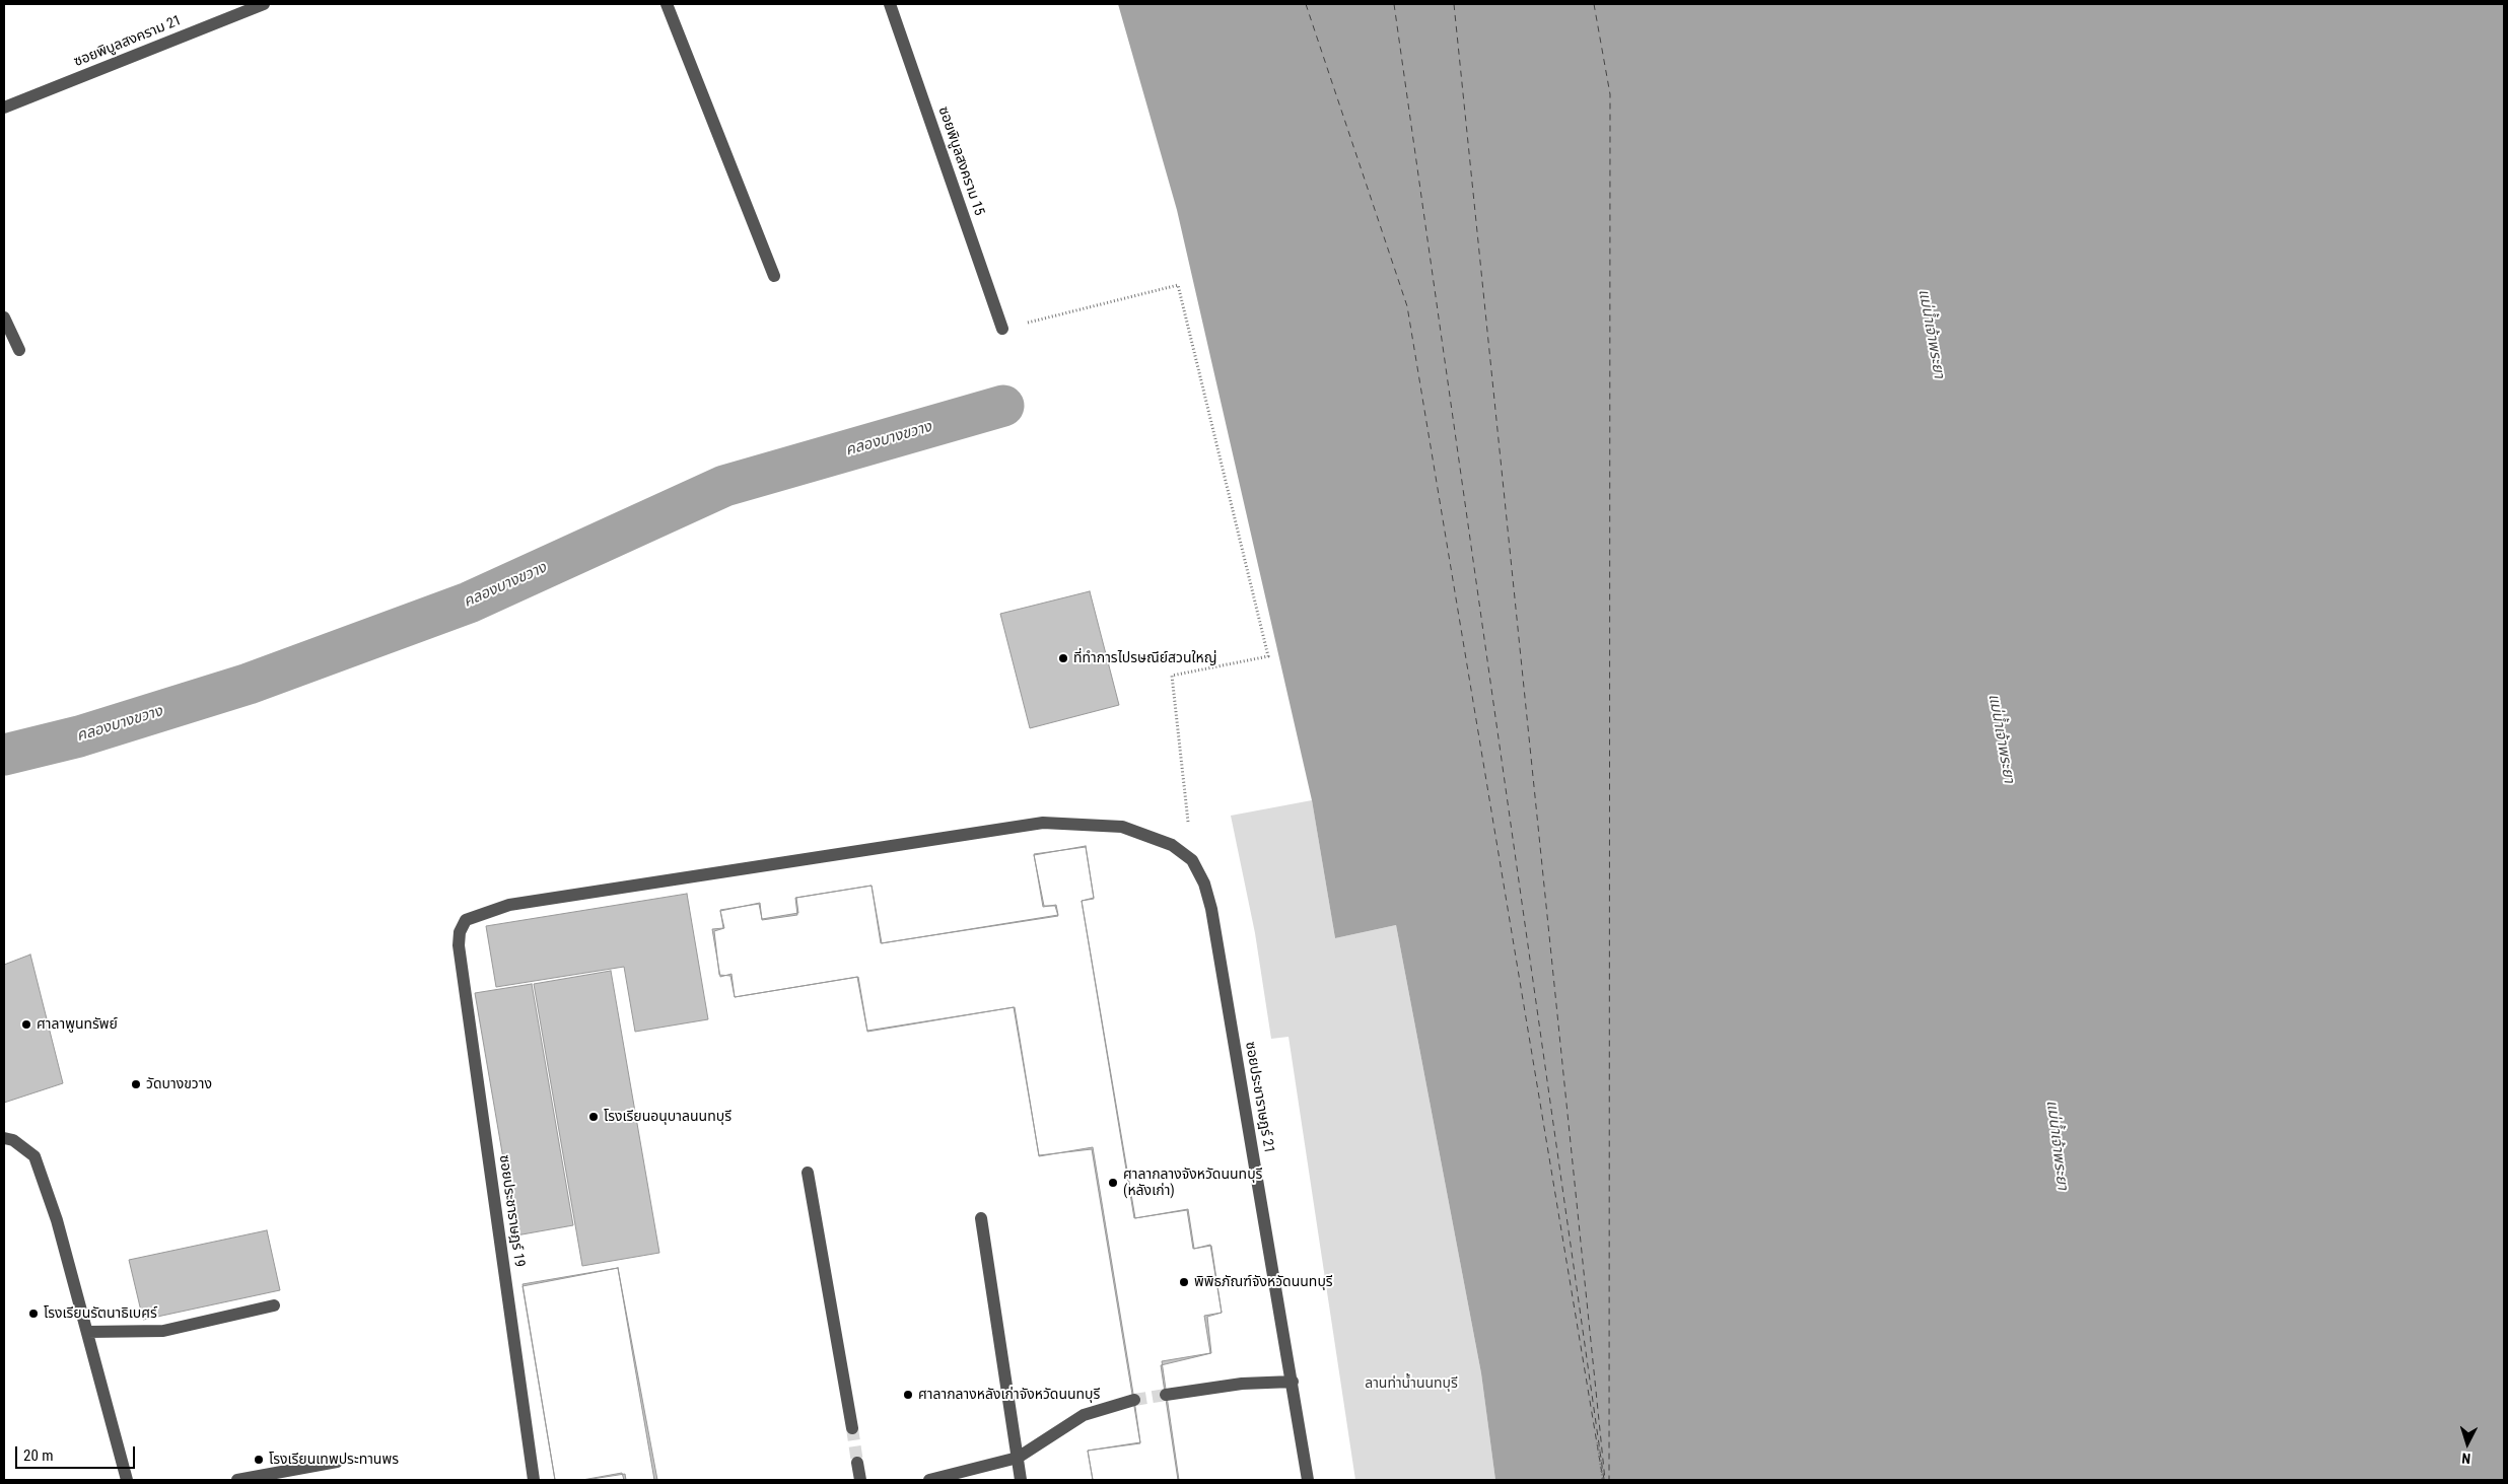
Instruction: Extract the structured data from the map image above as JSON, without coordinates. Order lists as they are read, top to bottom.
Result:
{
  "streets": {
    "street": [
      "ซอยพิบูลสงคราม 21",
      "ซอยพิบูลสงคราม 15",
      "ซอยประชาราษฎร์ 21",
      "ซอยประชาราษฎร์ 19"
    ]
  },
  "crossings": [
    ["ซอยประชาราษฎร์ 21", "ซอยประชาราษฎร์ 19"]
  ],
  "water": ["แม่น้ำเจ้าพระยา", "คลองบางขวาง"],
  "parks": ["ลานท่าน้ำนนทบุรี"],
  "places": [
    "ที่ทำการไปรษณีย์สวนใหญ่",
    "ศาลาพูนทรัพย์",
    "วัดบางขวาง",
    "โรงเรียนอนุบาลนนทบุรี",
    "ศาลากลางจังหวัดนนทบุรี (หลังเก่า)",
    "พิพิธภัณฑ์จังหวัดนนทบุรี",
    "โรงเรียนรัตนาธิเบศร์",
    "ศาลากลางหลังเก่าจังหวัดนนทบุรี",
    "โรงเรียนเทพประทานพร"
  ],
  "scale_bar": "20 m",
  "north": "bottom"
}
